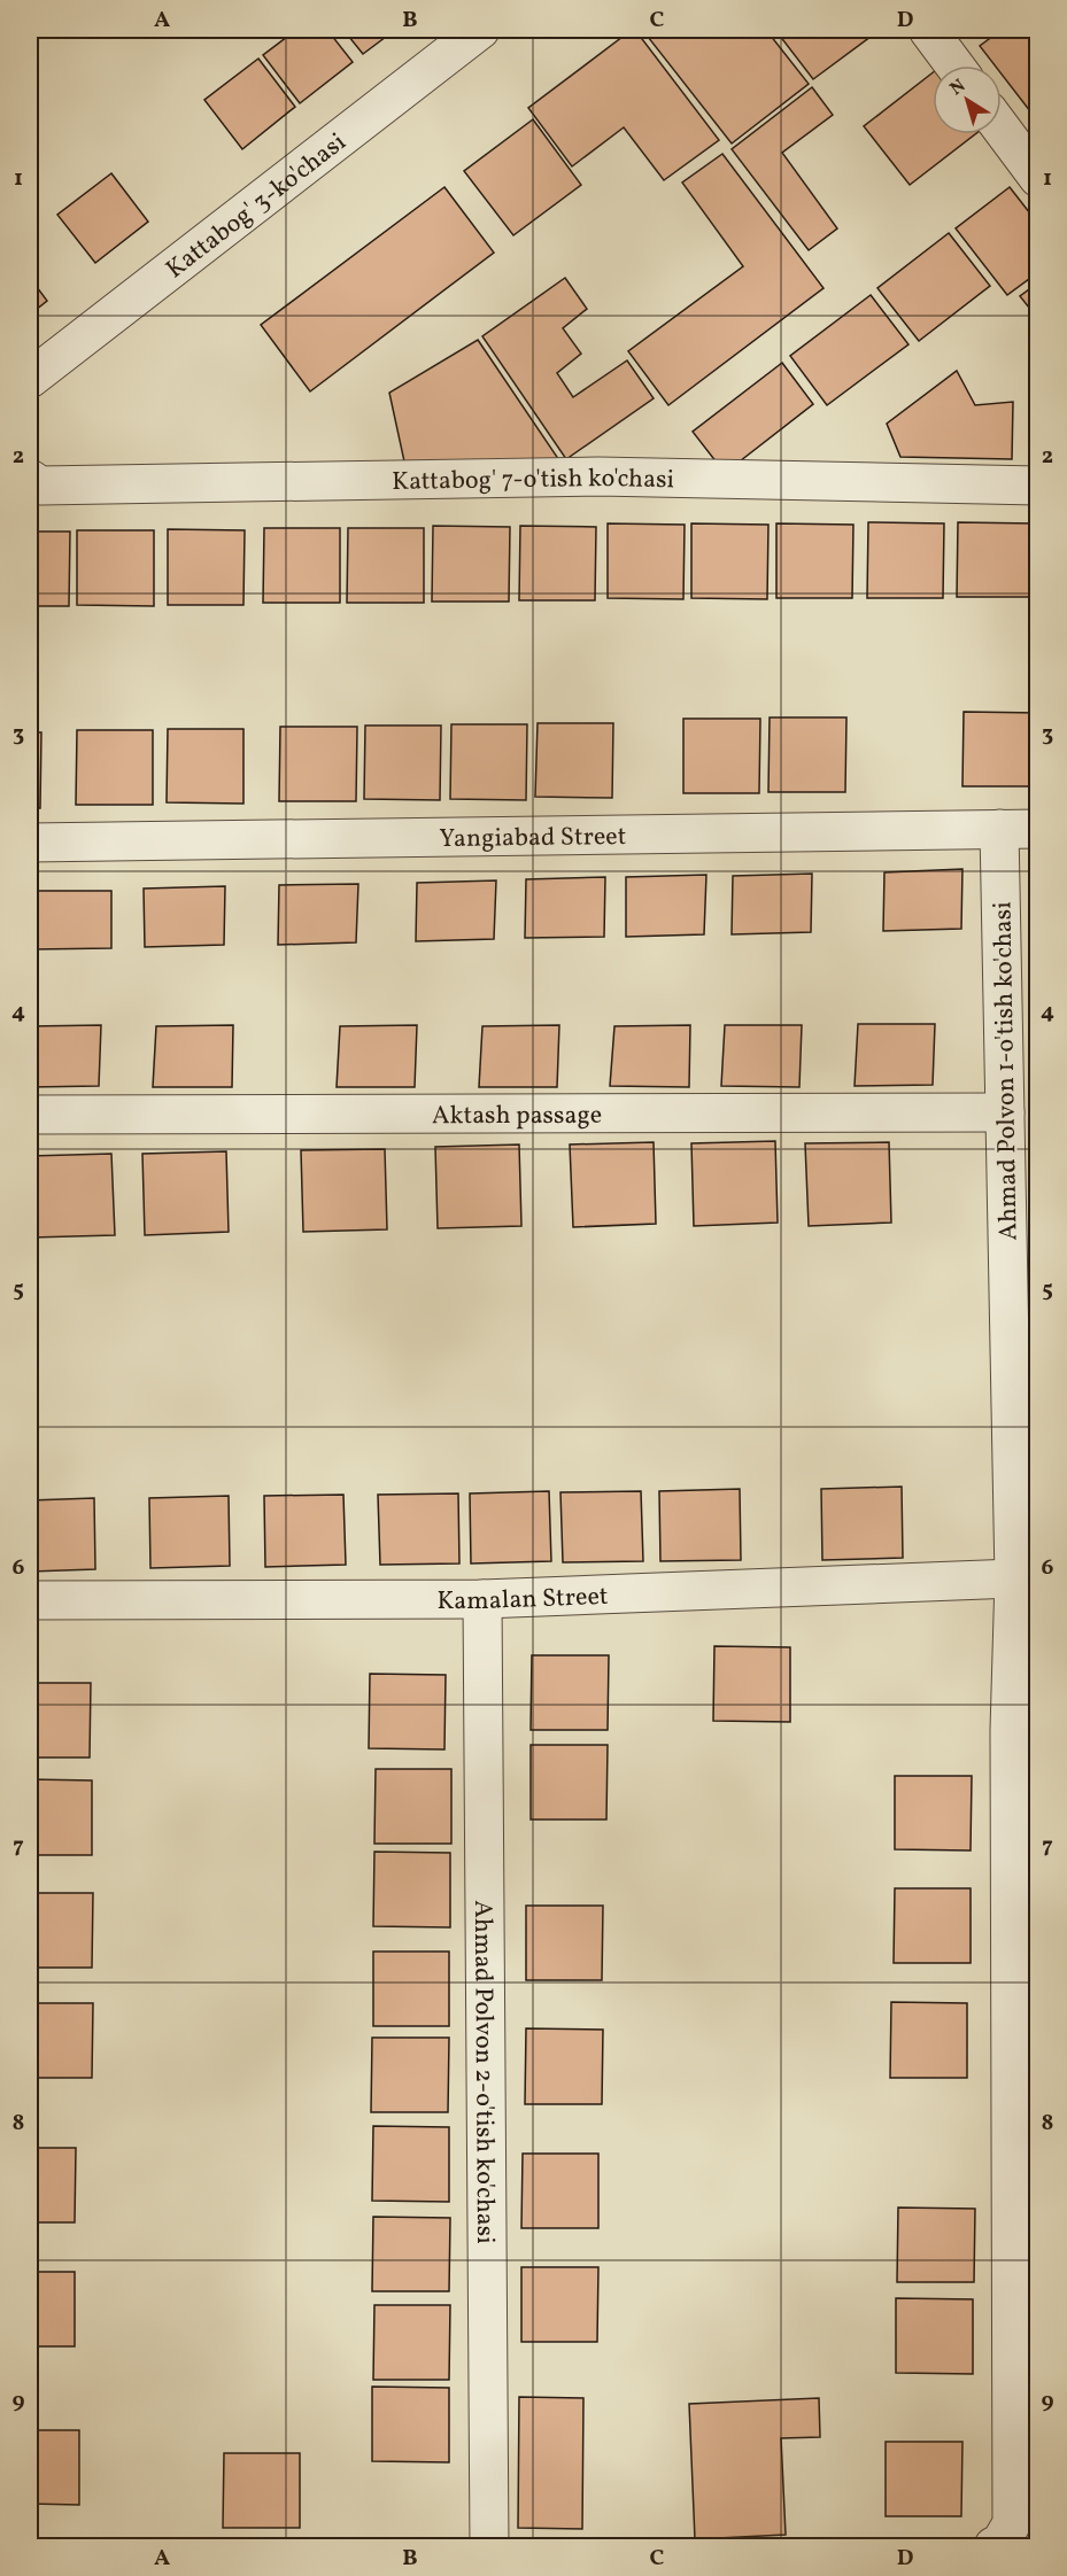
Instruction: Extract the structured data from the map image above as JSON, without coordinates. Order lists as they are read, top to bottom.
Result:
{
  "streets": {
    "street": [
      "Kattabog' 3-ko'chasi",
      "Kattabog' 7-o'tish ko'chasi",
      "Yangiabad Street",
      "Ahmad Polvon 1-o'tish ko'chasi",
      "Aktash passage",
      "Kamalan Street",
      "Ahmad Polvon 2-o'tish ko'chasi"
    ]
  },
  "crossings": [
    ["Yangiabad Street", "Ahmad Polvon 1-o'tish ko'chasi"],
    ["Ahmad Polvon 1-o'tish ko'chasi", "Aktash passage"],
    ["Ahmad Polvon 1-o'tish ko'chasi", "Kamalan Street"],
    ["Kamalan Street", "Ahmad Polvon 2-o'tish ko'chasi"]
  ],
  "north": "top left",
  "grid": {
    "columns": [
      "A",
      "B",
      "C",
      "D"
    ],
    "rows": [
      "1",
      "2",
      "3",
      "4",
      "5",
      "6",
      "7",
      "8",
      "9"
    ]
  }
}
